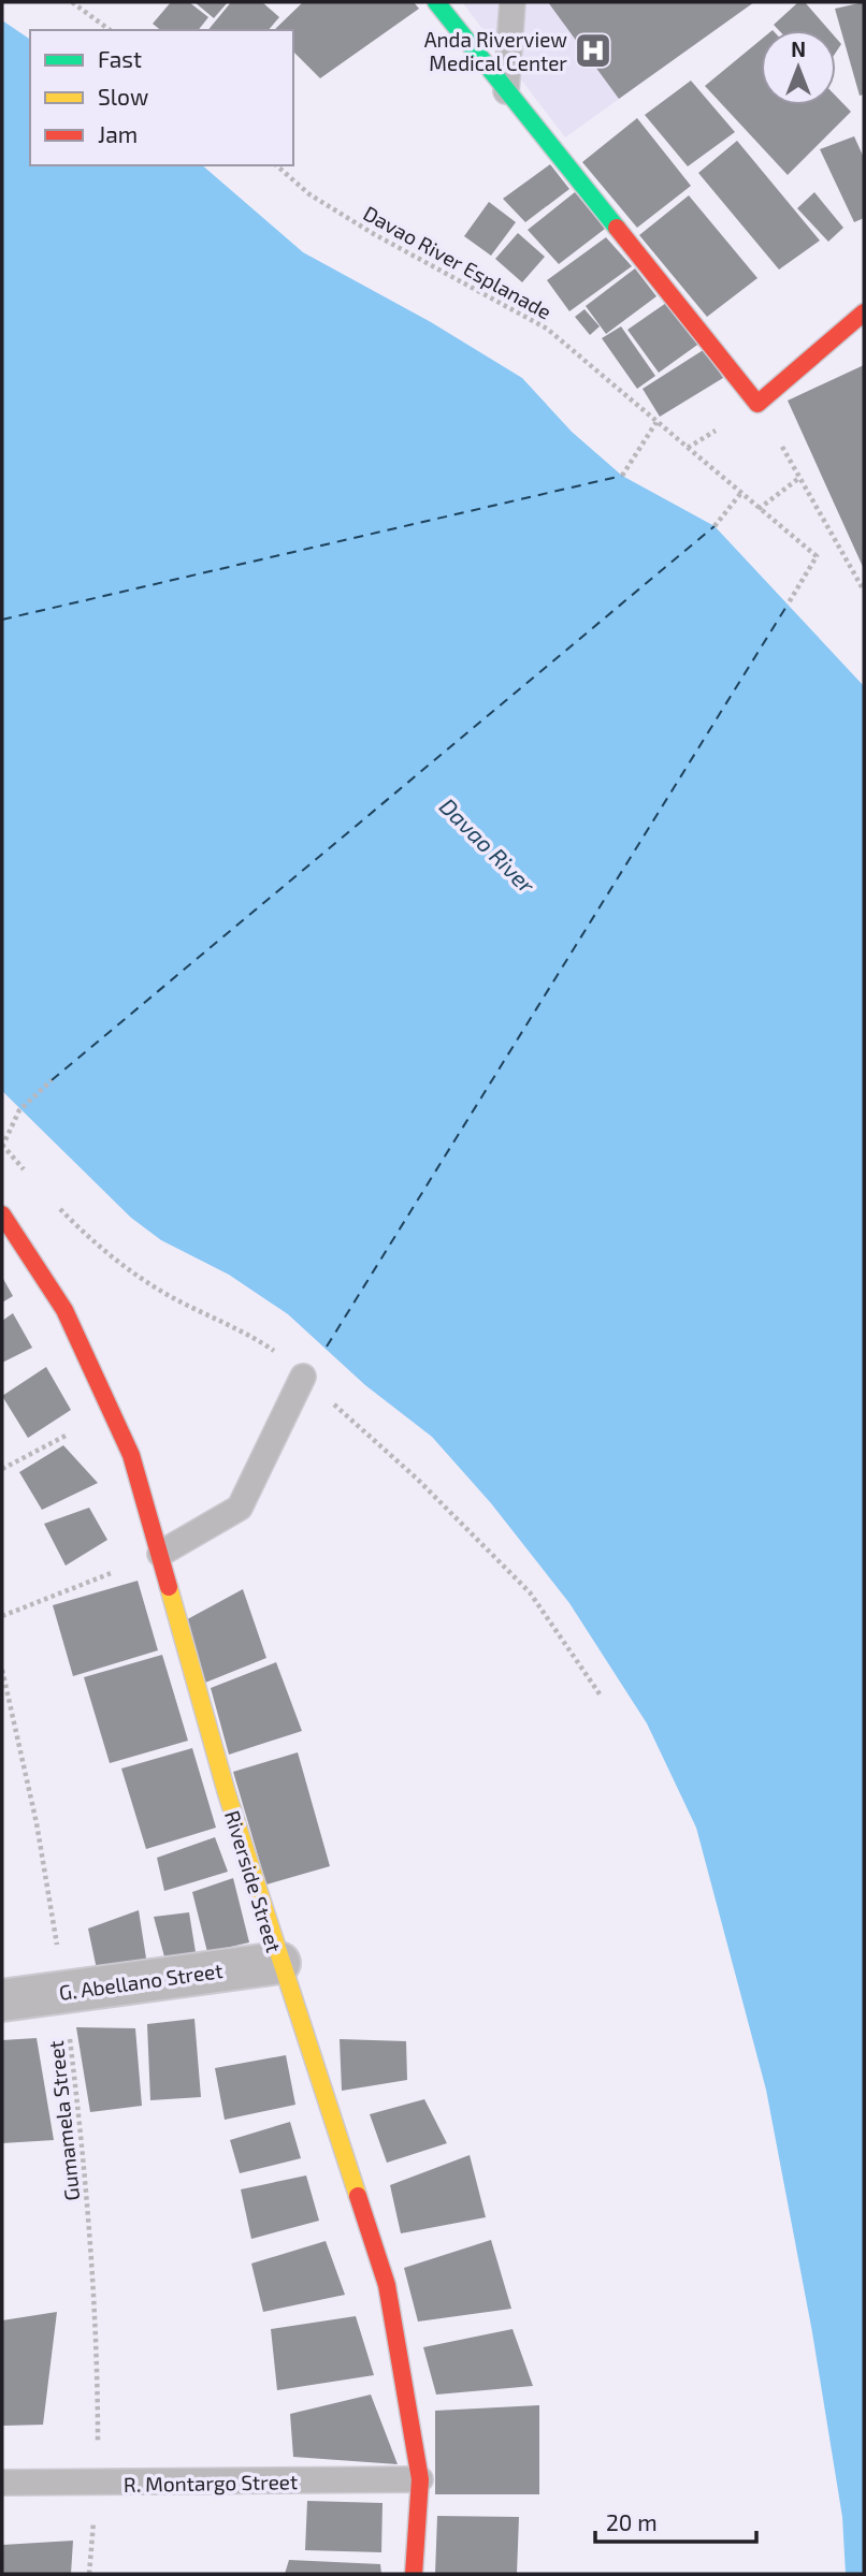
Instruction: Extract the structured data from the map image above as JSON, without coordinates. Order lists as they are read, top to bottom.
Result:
{
  "streets": {
    "street": ["Riverside Street", "G. Abellano Street"],
    "lane": ["R. Montargo Street"],
    "path": ["Davao River Esplanade", "Gumamela Street"]
  },
  "crossings": [
    ["Riverside Street", "G. Abellano Street"],
    ["Riverside Street", "R. Montargo Street"],
    ["G. Abellano Street", "Gumamela Street"],
    ["Gumamela Street", "R. Montargo Street"]
  ],
  "water": ["Davao River"],
  "places": {
    "hospital": ["Anda Riverview Medical Center"]
  },
  "legend": ["Fast", "Slow", "Jam"],
  "scale_bar": "20 m",
  "north": "top"
}
